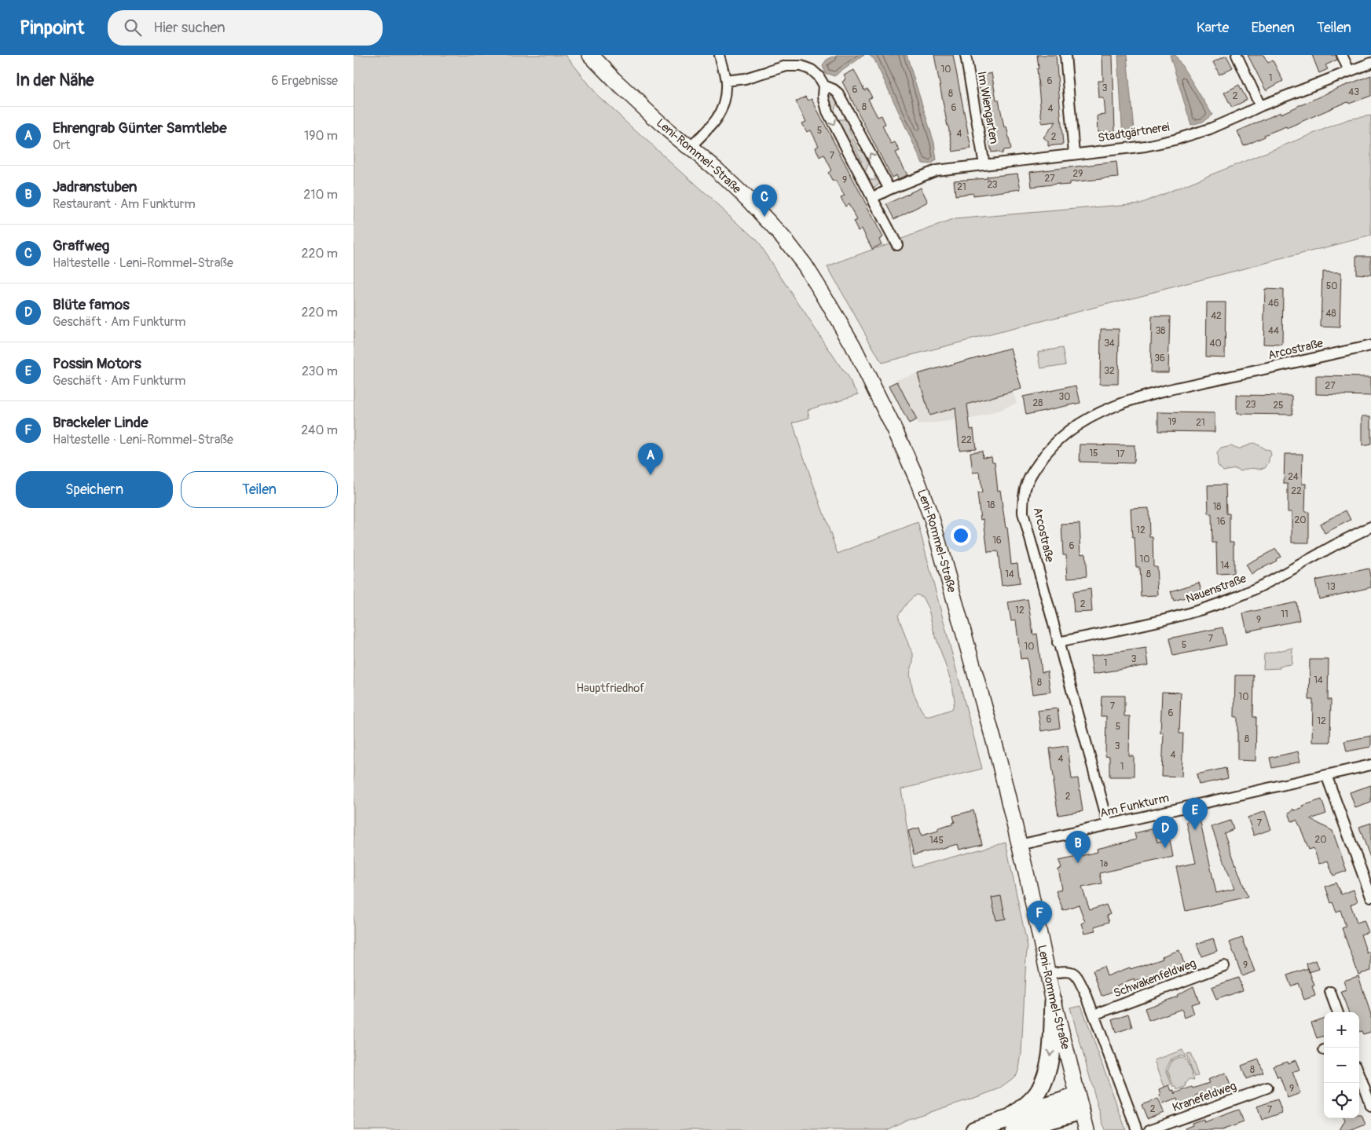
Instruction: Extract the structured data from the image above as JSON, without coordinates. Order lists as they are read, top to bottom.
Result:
{
  "streets": {
    "main road": ["Leni-Rommel-Straße"],
    "street": [
      "Im Wiengarten",
      "Stadtgärtnerei",
      "Arcostraße",
      "Nauenstraße",
      "Am Funkturm",
      "Schwakenfeldweg",
      "Kranefeldweg"
    ]
  },
  "crossings": [
    ["Im Wiengarten", "Stadtgärtnerei"],
    ["Leni-Rommel-Straße", "Am Funkturm"],
    ["Arcostraße", "Nauenstraße"],
    ["Arcostraße", "Am Funkturm"]
  ],
  "parks": ["Hauptfriedhof"],
  "house_numbers": [
    "10",
    "1",
    "6",
    "3",
    "6",
    "43",
    "8",
    "2",
    "8",
    "6",
    "4",
    "5",
    "4",
    "2",
    "7",
    "29",
    "27",
    "9",
    "23",
    "21",
    "50",
    "46",
    "48",
    "42",
    "38",
    "44",
    "34",
    "40",
    "36",
    "32",
    "27",
    "30",
    "28",
    "23",
    "25",
    "19",
    "21",
    "22",
    "15",
    "17",
    "24",
    "22",
    "18",
    "18",
    "20",
    "16",
    "12",
    "16",
    "6",
    "10",
    "14",
    "14",
    "8",
    "13",
    "2",
    "12",
    "11",
    "9",
    "7",
    "5",
    "10",
    "3",
    "1",
    "14",
    "8",
    "10",
    "7",
    "6",
    "6",
    "12",
    "5",
    "8",
    "3",
    "4",
    "4",
    "1",
    "2",
    "7",
    "20",
    "145",
    "1a",
    "9",
    "8",
    "9",
    "2",
    "7"
  ],
  "page": {
    "header": "Pinpoint",
    "search": "Hier suchen",
    "nav": ["Karte", "Ebenen", "Teilen"],
    "heading": ["In der Nähe", "6 Ergebnisse"],
    "list": [
      {
        "mark": "A",
        "name": "Ehrengrab Günter Samtlebe",
        "note": "Ort",
        "value": "190 m"
      },
      {
        "mark": "B",
        "name": "Jadranstuben",
        "note": "Restaurant · Am Funkturm",
        "value": "210 m"
      },
      {
        "mark": "C",
        "name": "Graffweg",
        "note": "Haltestelle · Leni-Rommel-Straße",
        "value": "220 m"
      },
      {
        "mark": "D",
        "name": "Blüte famos",
        "note": "Geschäft · Am Funkturm",
        "value": "220 m"
      },
      {
        "mark": "E",
        "name": "Possin Motors",
        "note": "Geschäft · Am Funkturm",
        "value": "230 m"
      },
      {
        "mark": "F",
        "name": "Brackeler Linde",
        "note": "Haltestelle · Leni-Rommel-Straße",
        "value": "240 m"
      }
    ],
    "pins": [
      "C",
      "A",
      "E",
      "D",
      "B",
      "F"
    ],
    "buttons": ["Speichern", "Teilen"],
    "map_buttons": ["+", "−"]
  }
}
